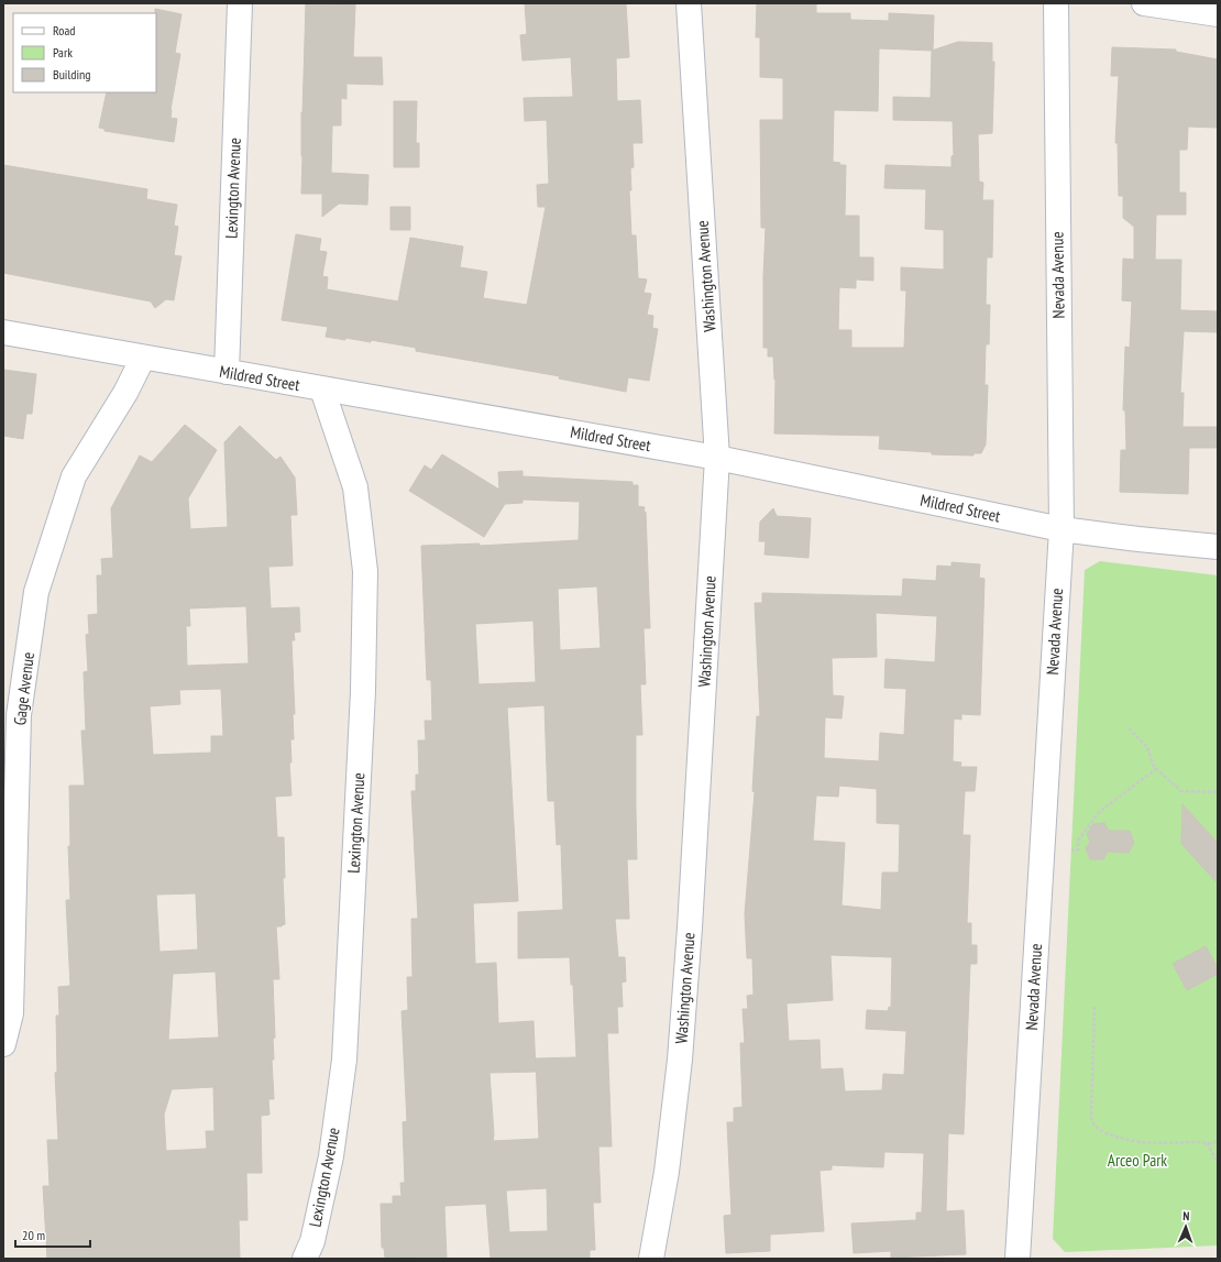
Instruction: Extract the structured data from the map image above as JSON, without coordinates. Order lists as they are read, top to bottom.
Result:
{
  "streets": {
    "street": [
      "Lexington Avenue",
      "Nevada Avenue",
      "Washington Avenue",
      "Mildred Street",
      "Gage Avenue"
    ]
  },
  "crossings": [
    ["Lexington Avenue", "Mildred Street"],
    ["Nevada Avenue", "Mildred Street"],
    ["Washington Avenue", "Mildred Street"],
    ["Mildred Street", "Gage Avenue"]
  ],
  "parks": ["Arceo Park"],
  "legend": ["Road", "Park", "Building"],
  "scale_bar": "20 m",
  "north": "top"
}
